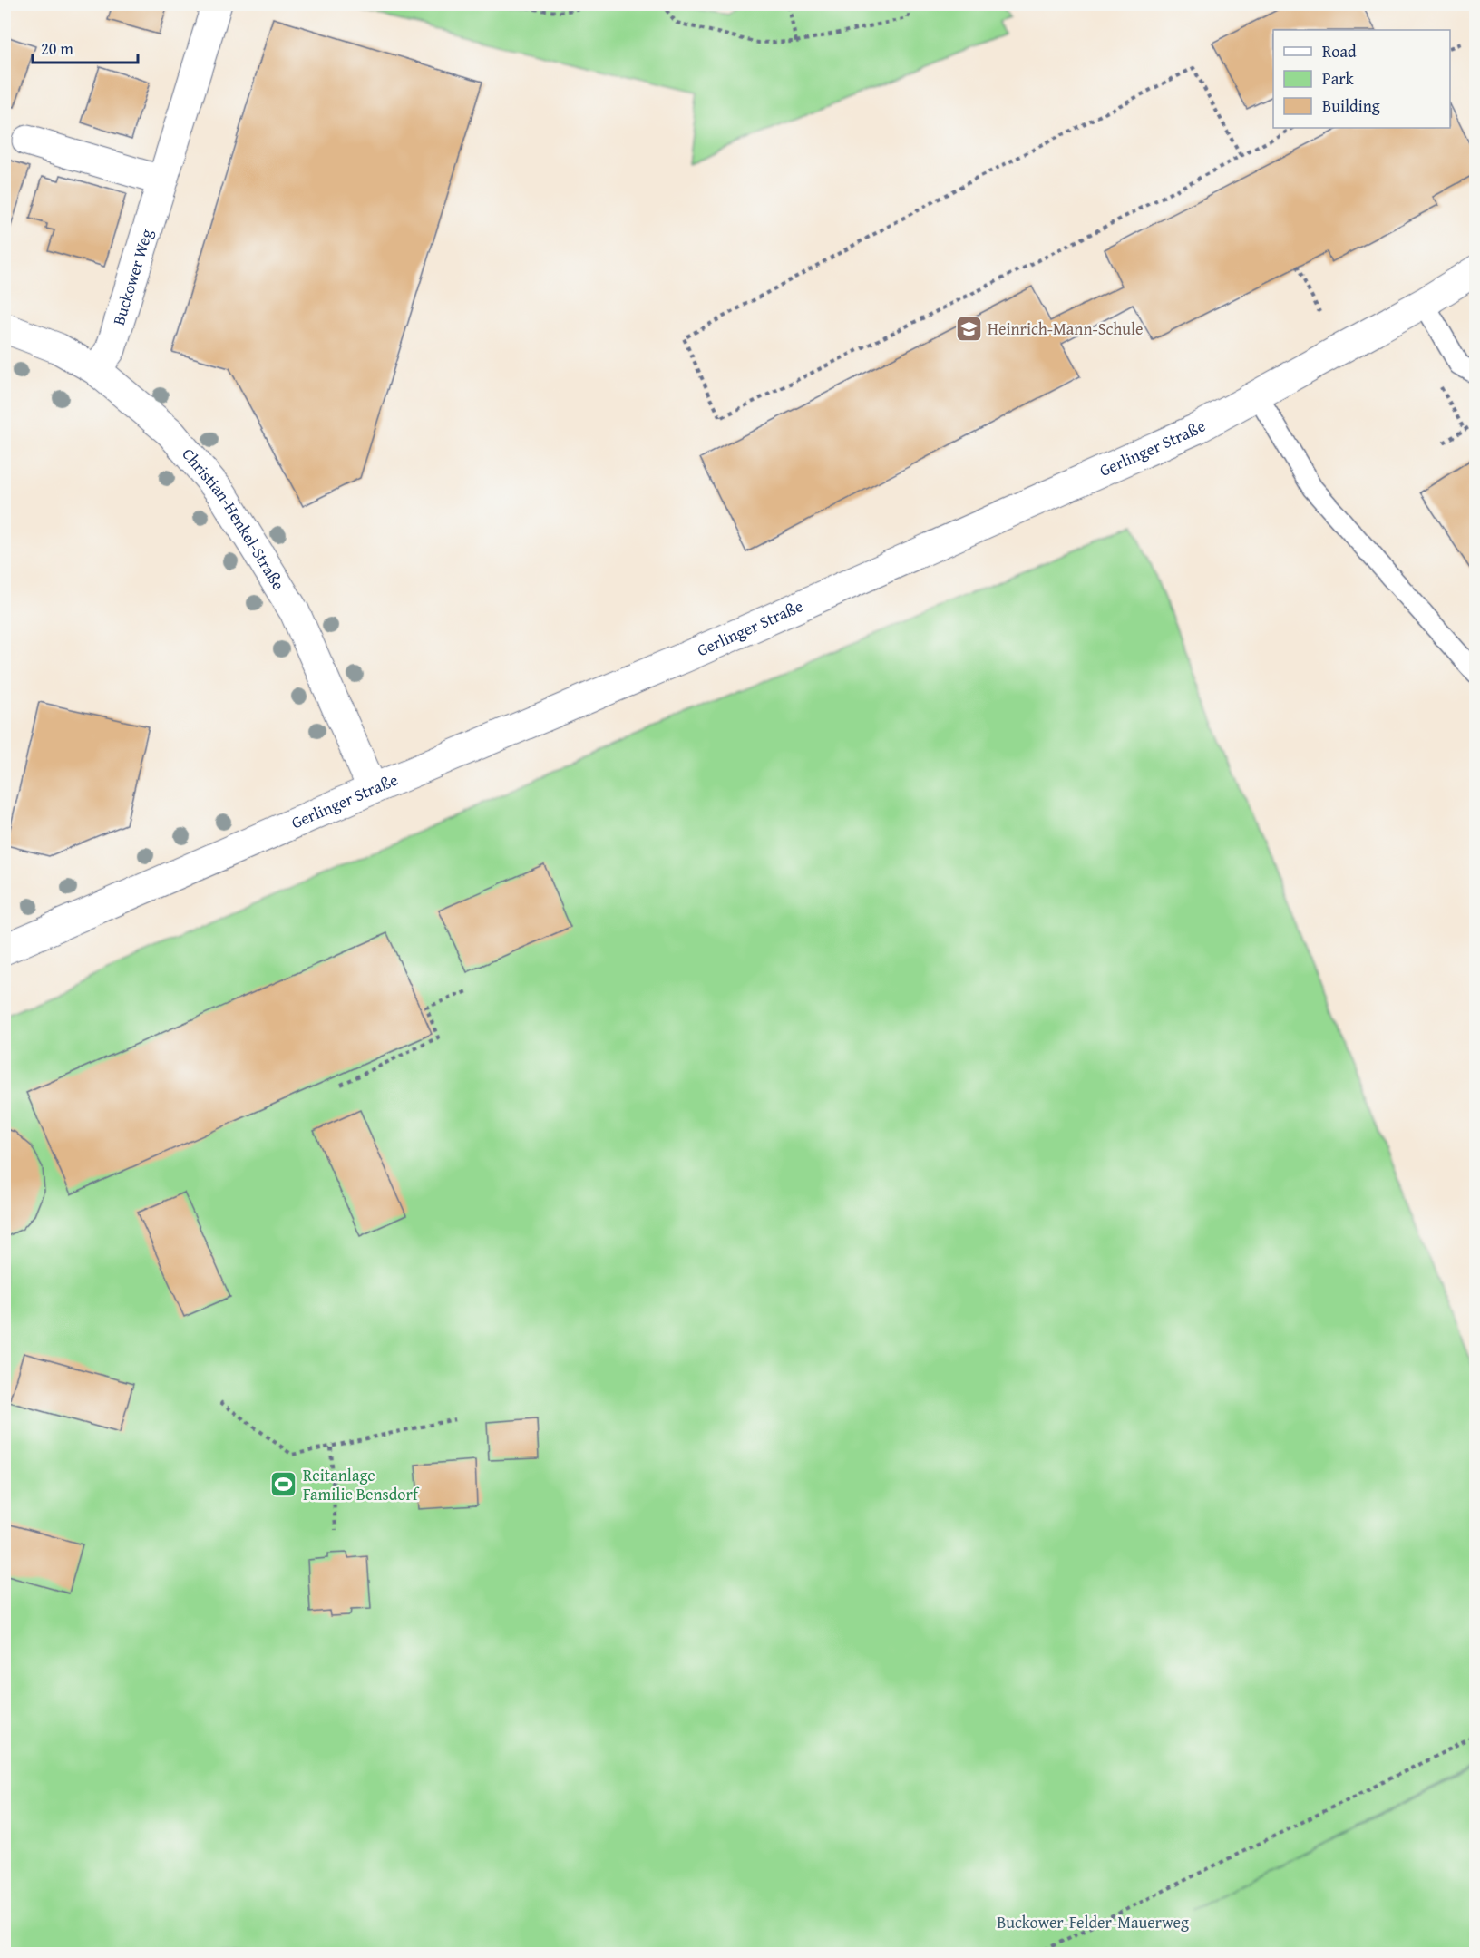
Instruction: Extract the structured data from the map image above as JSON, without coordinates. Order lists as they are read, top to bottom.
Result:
{
  "streets": {
    "street": ["Buckower Weg", "Gerlinger Straße", "Christian-Henkel-Straße"]
  },
  "crossings": [
    ["Buckower Weg", "Christian-Henkel-Straße"],
    ["Gerlinger Straße", "Christian-Henkel-Straße"]
  ],
  "parks": ["Buckower-Felder-Mauerweg"],
  "places": {
    "school or university": ["Heinrich-Mann-Schule"],
    "sports": ["Reitanlage Familie Bensdorf"]
  },
  "legend": ["Road", "Park", "Building"],
  "scale_bar": "20 m"
}
